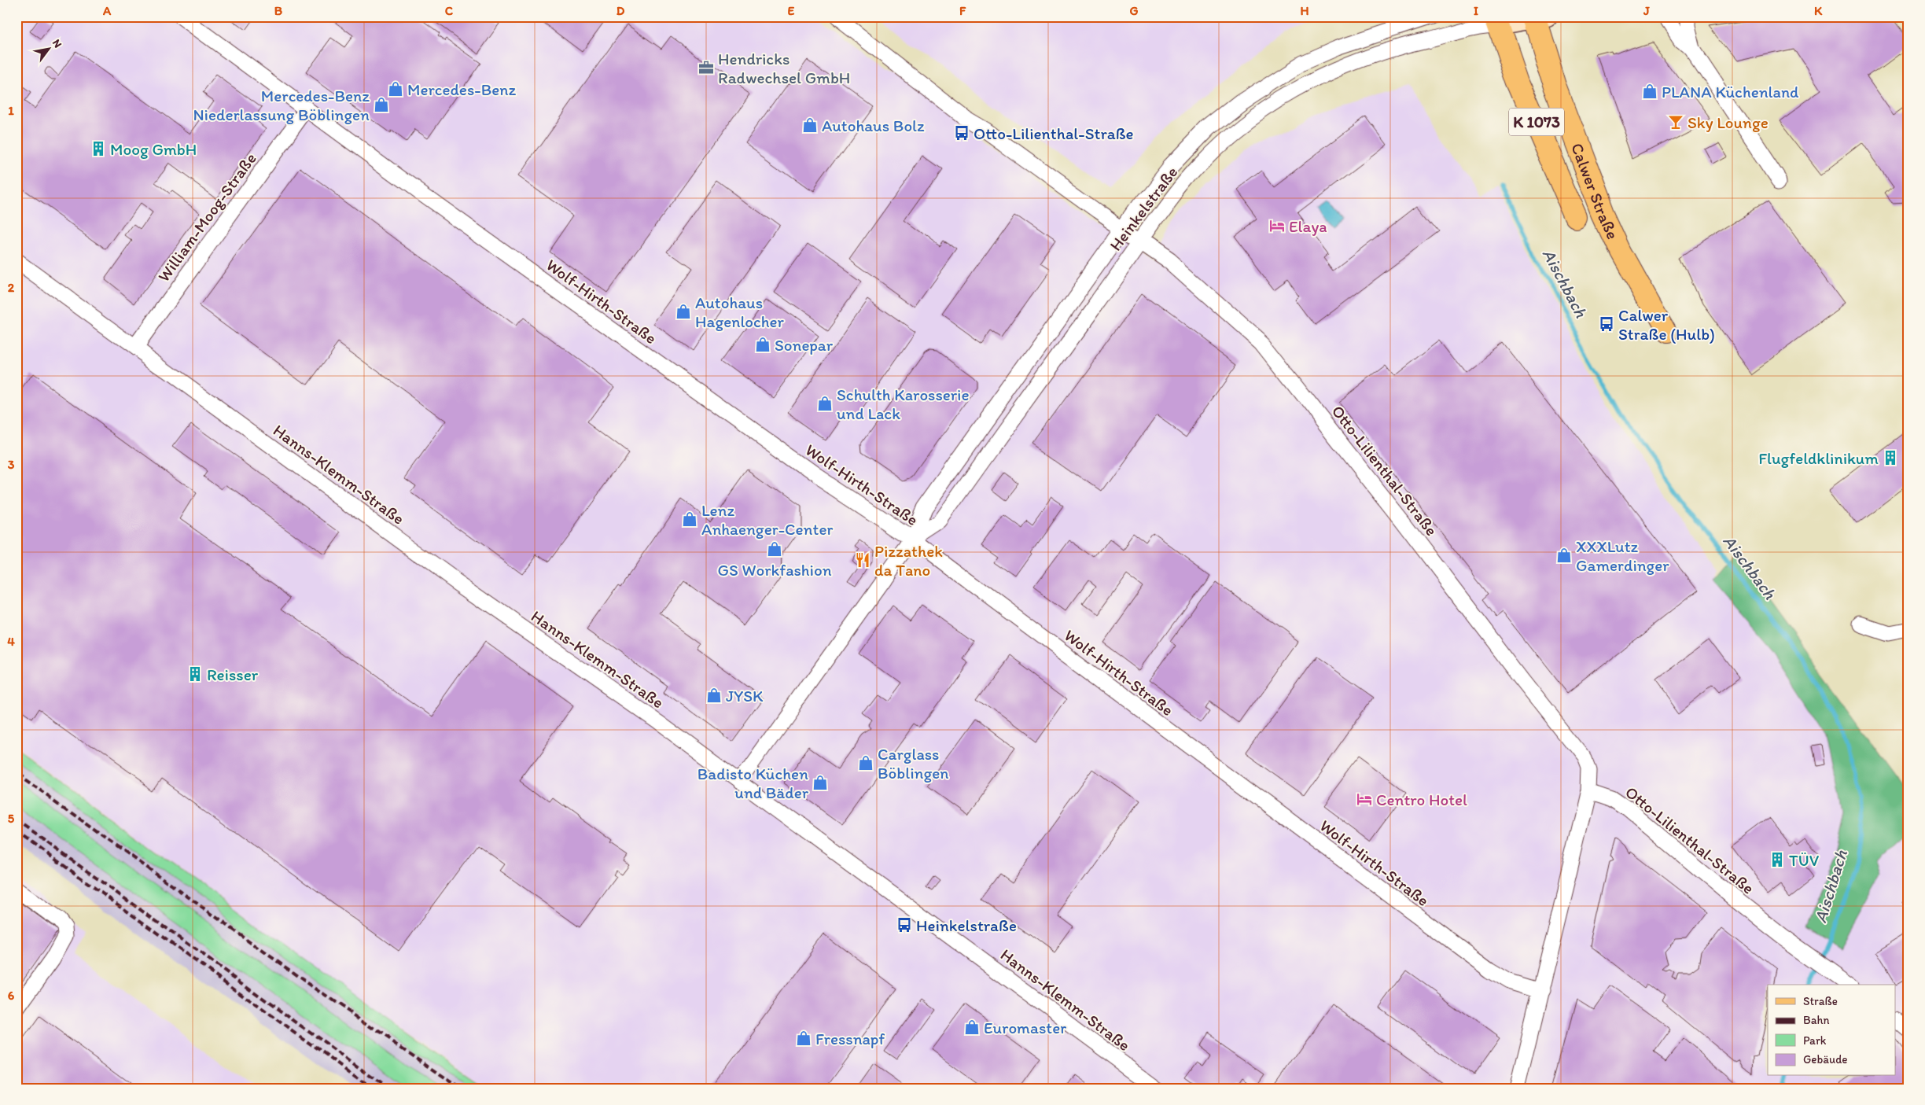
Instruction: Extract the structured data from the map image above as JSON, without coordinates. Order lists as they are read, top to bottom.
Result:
{
  "streets": {
    "main road": ["K 1073", "Calwer Straße"],
    "street": [
      "Heinkelstraße",
      "William-Moog-Straße",
      "Wolf-Hirth-Straße",
      "Otto-Lilienthal-Straße",
      "Hanns-Klemm-Straße"
    ]
  },
  "crossings": [
    ["Calwer Straße", "Heinkelstraße"],
    ["Heinkelstraße", "Wolf-Hirth-Straße"],
    ["Heinkelstraße", "Otto-Lilienthal-Straße"],
    ["Heinkelstraße", "Hanns-Klemm-Straße"],
    ["William-Moog-Straße", "Wolf-Hirth-Straße"],
    ["William-Moog-Straße", "Hanns-Klemm-Straße"]
  ],
  "water": ["Aischbach"],
  "places": {
    "office": ["Hendricks Radwechsel GmbH"],
    "shop": [
      "Mercedes-Benz",
      "PLANA Küchenland",
      "Mercedes-Benz Niederlassung Böblingen",
      "Autohaus Bolz",
      "Autohaus Hagenlocher",
      "Sonepar",
      "Schulth Karosserie und Lack",
      "Lenz Anhaenger-Center",
      "GS Workfashion",
      "XXXLutz Gamerdinger",
      "JYSK",
      "Carglass Böblingen",
      "Badisto Küchen und Bäder",
      "Euromaster",
      "Fressnapf"
    ],
    "bar": ["Sky Lounge"],
    "bus stop": ["Otto-Lilienthal-Straße", "Calwer Straße (Hulb)", "Heinkelstraße"],
    "building": [
      "Moog GmbH",
      "Flugfeldklinikum",
      "Reisser",
      "TÜV"
    ],
    "hotel": ["Elaya", "Centro Hotel"],
    "restaurant": ["Pizzathek da Tano"]
  },
  "legend": [
    "Straße",
    "Bahn",
    "Park",
    "Gebäude"
  ],
  "north": "top right",
  "grid": {
    "columns": [
      "A",
      "B",
      "C",
      "D",
      "E",
      "F",
      "G",
      "H",
      "I",
      "J",
      "K"
    ],
    "rows": [
      "1",
      "2",
      "3",
      "4",
      "5",
      "6"
    ]
  }
}
